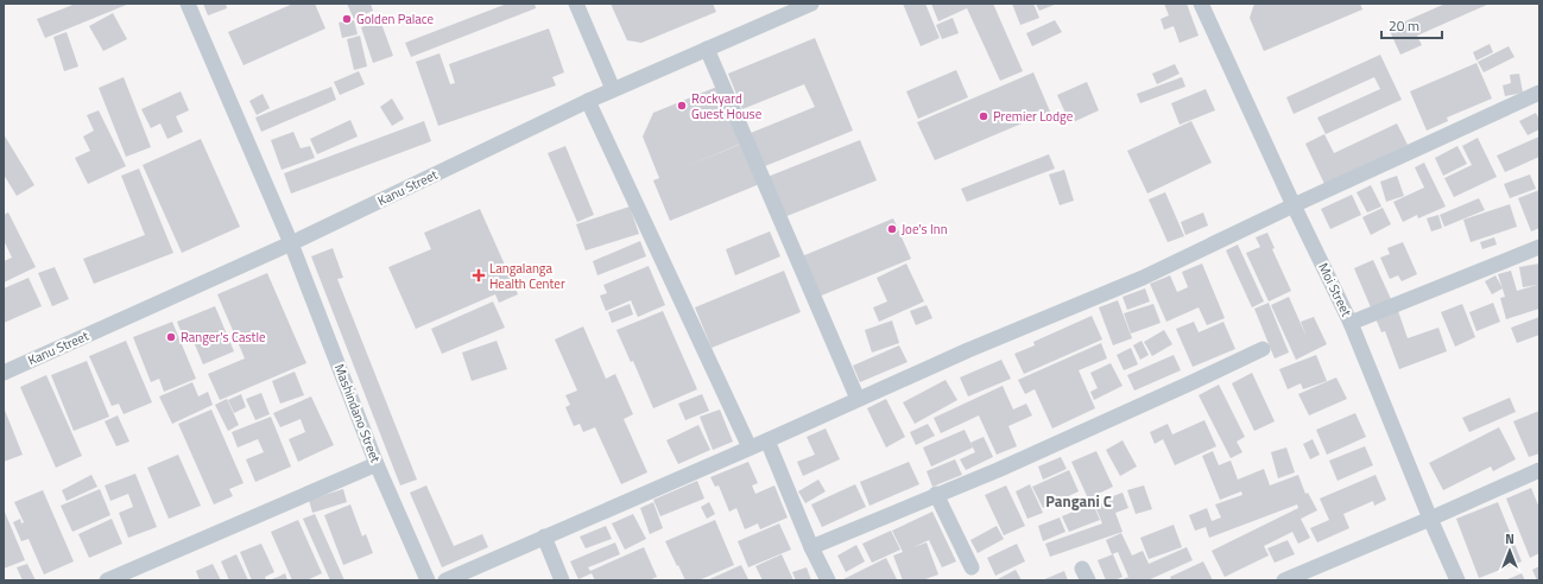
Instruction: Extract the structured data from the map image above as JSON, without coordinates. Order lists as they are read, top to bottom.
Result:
{
  "streets": {
    "street": ["Kanu Street", "Moi Street", "Mashindano Street"]
  },
  "crossings": [
    ["Kanu Street", "Mashindano Street"]
  ],
  "districts": ["Pangani C"],
  "places": {
    "other": [
      "Golden Palace",
      "Rockyard Guest House",
      "Premier Lodge",
      "Joe's Inn",
      "Ranger's Castle"
    ],
    "health": ["Langalanga Health Center"]
  },
  "scale_bar": "20 m",
  "north": "top"
}
